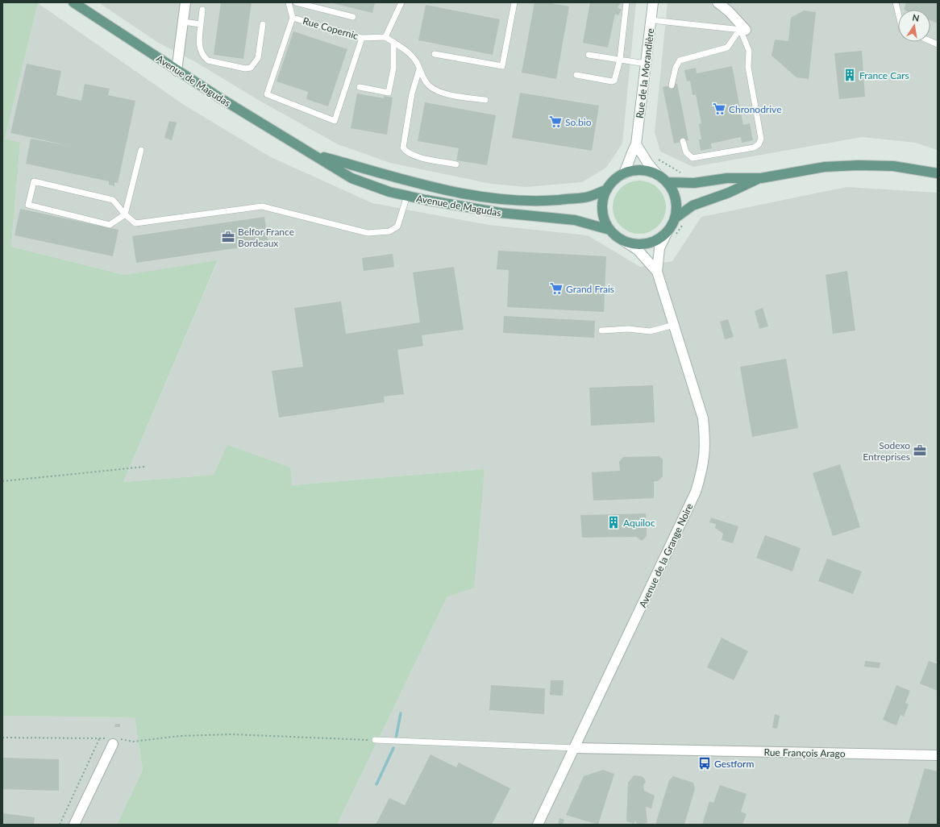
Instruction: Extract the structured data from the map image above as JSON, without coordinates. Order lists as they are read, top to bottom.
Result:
{
  "streets": {
    "main road": ["Avenue de Magudas"],
    "street": ["Rue de la Morandière", "Avenue de la Grange Noire", "Rue François Arago"],
    "lane": ["Rue Copernic"]
  },
  "crossings": [
    ["Rue de la Morandière", "Avenue de Magudas"],
    ["Rue de la Morandière", "Avenue de la Grange Noire"],
    ["Avenue de Magudas", "Avenue de la Grange Noire"],
    ["Avenue de la Grange Noire", "Rue François Arago"]
  ],
  "places": {
    "building": ["France Cars", "Aquiloc"],
    "supermarket": ["Chronodrive", "So.bio", "Grand Frais"],
    "office": ["Belfor France Bordeaux", "Sodexo Entreprises"],
    "bus stop": ["Gestform"]
  },
  "north": "top"
}
